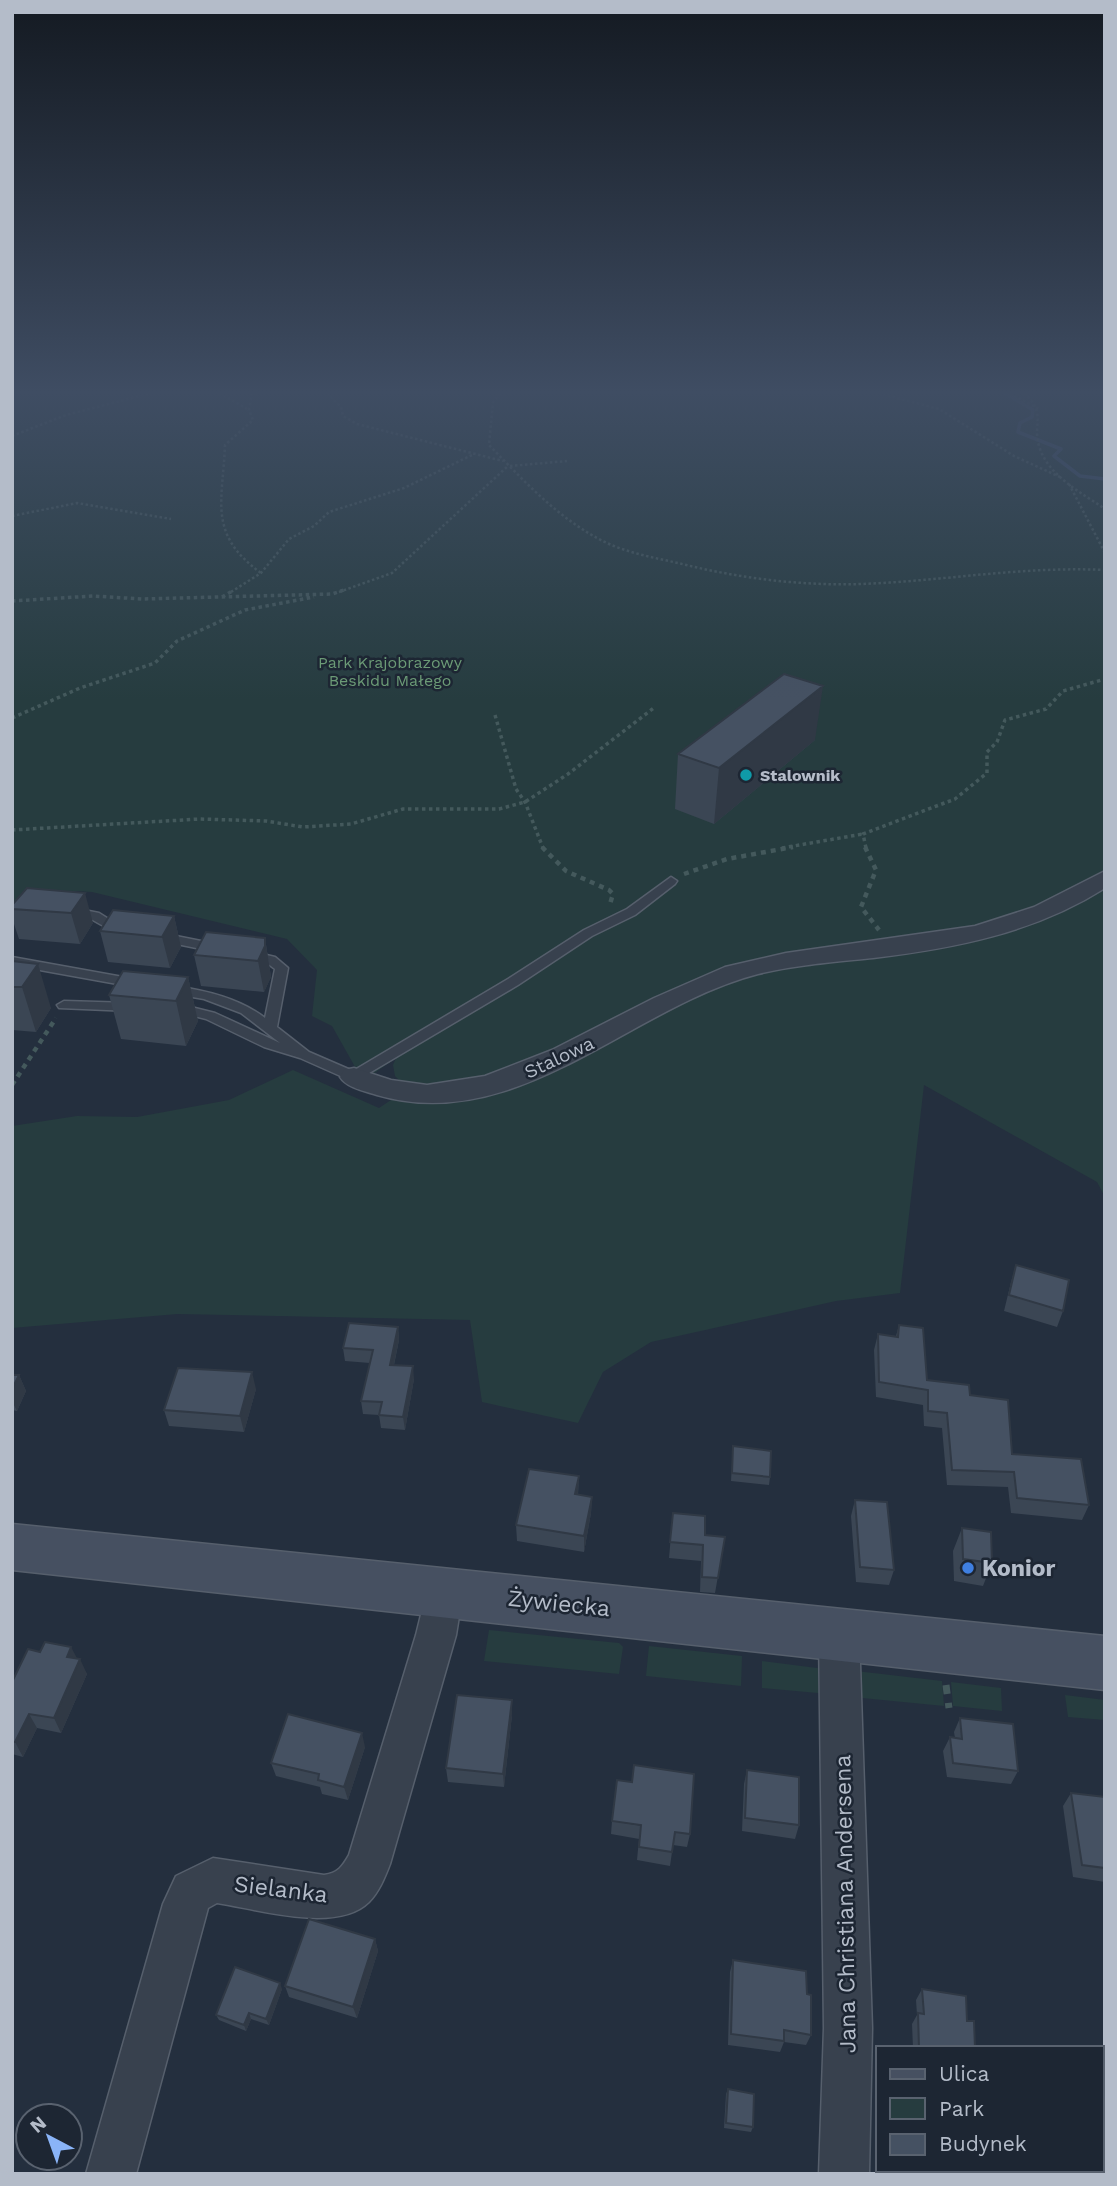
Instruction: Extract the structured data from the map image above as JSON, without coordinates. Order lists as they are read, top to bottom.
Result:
{
  "streets": {
    "main road": ["Żywiecka"],
    "street": ["Stalowa", "Sielanka", "Jana Christiana Andersena"]
  },
  "crossings": [
    ["Żywiecka", "Sielanka"],
    ["Żywiecka", "Jana Christiana Andersena"]
  ],
  "parks": ["Park Krajobrazowy Beskidu Małego"],
  "places": ["Stalownik", "Konior"],
  "legend": ["Ulica", "Park", "Budynek"],
  "north": "top left"
}
